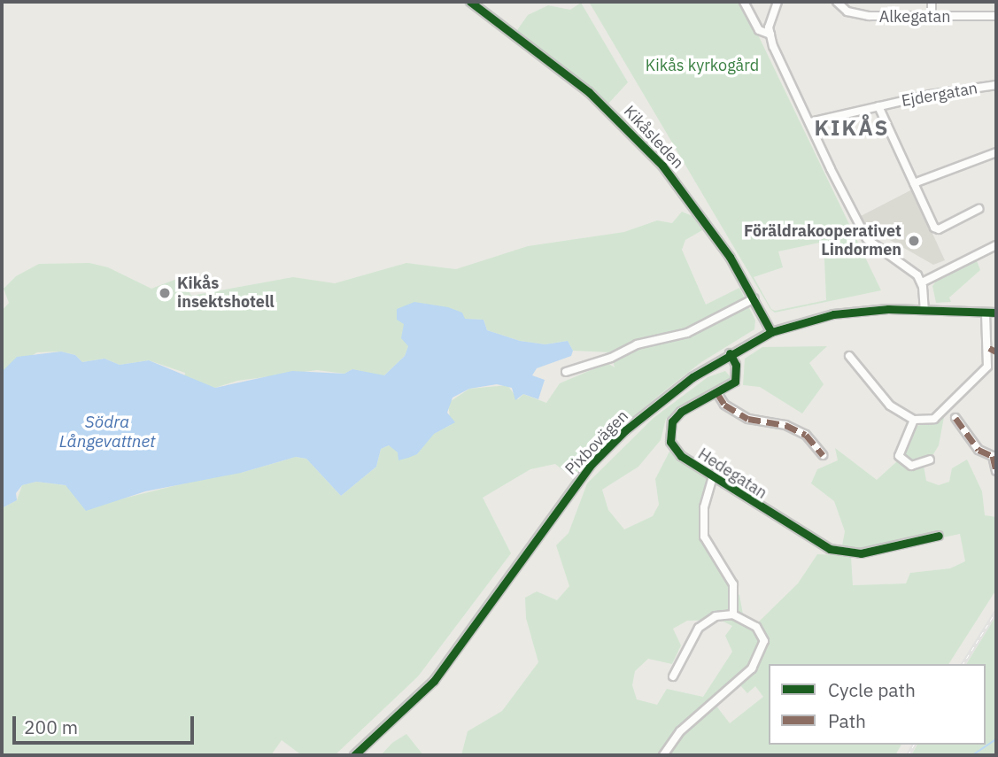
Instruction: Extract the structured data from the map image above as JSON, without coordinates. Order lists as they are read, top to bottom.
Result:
{
  "streets": {
    "street": [
      "Alkegatan",
      "Ejdergatan",
      "Kikåsleden",
      "Pixbovägen",
      "Hedegatan"
    ]
  },
  "crossings": [
    ["Kikåsleden", "Pixbovägen"],
    ["Pixbovägen", "Hedegatan"]
  ],
  "districts": ["KIKÅS"],
  "water": ["Södra Långevattnet"],
  "parks": ["Kikås kyrkogård"],
  "places": ["Föräldrakooperativet Lindormen", "Kikås insektshotell"],
  "legend": ["Cycle path", "Path"],
  "scale_bar": "200 m"
}
